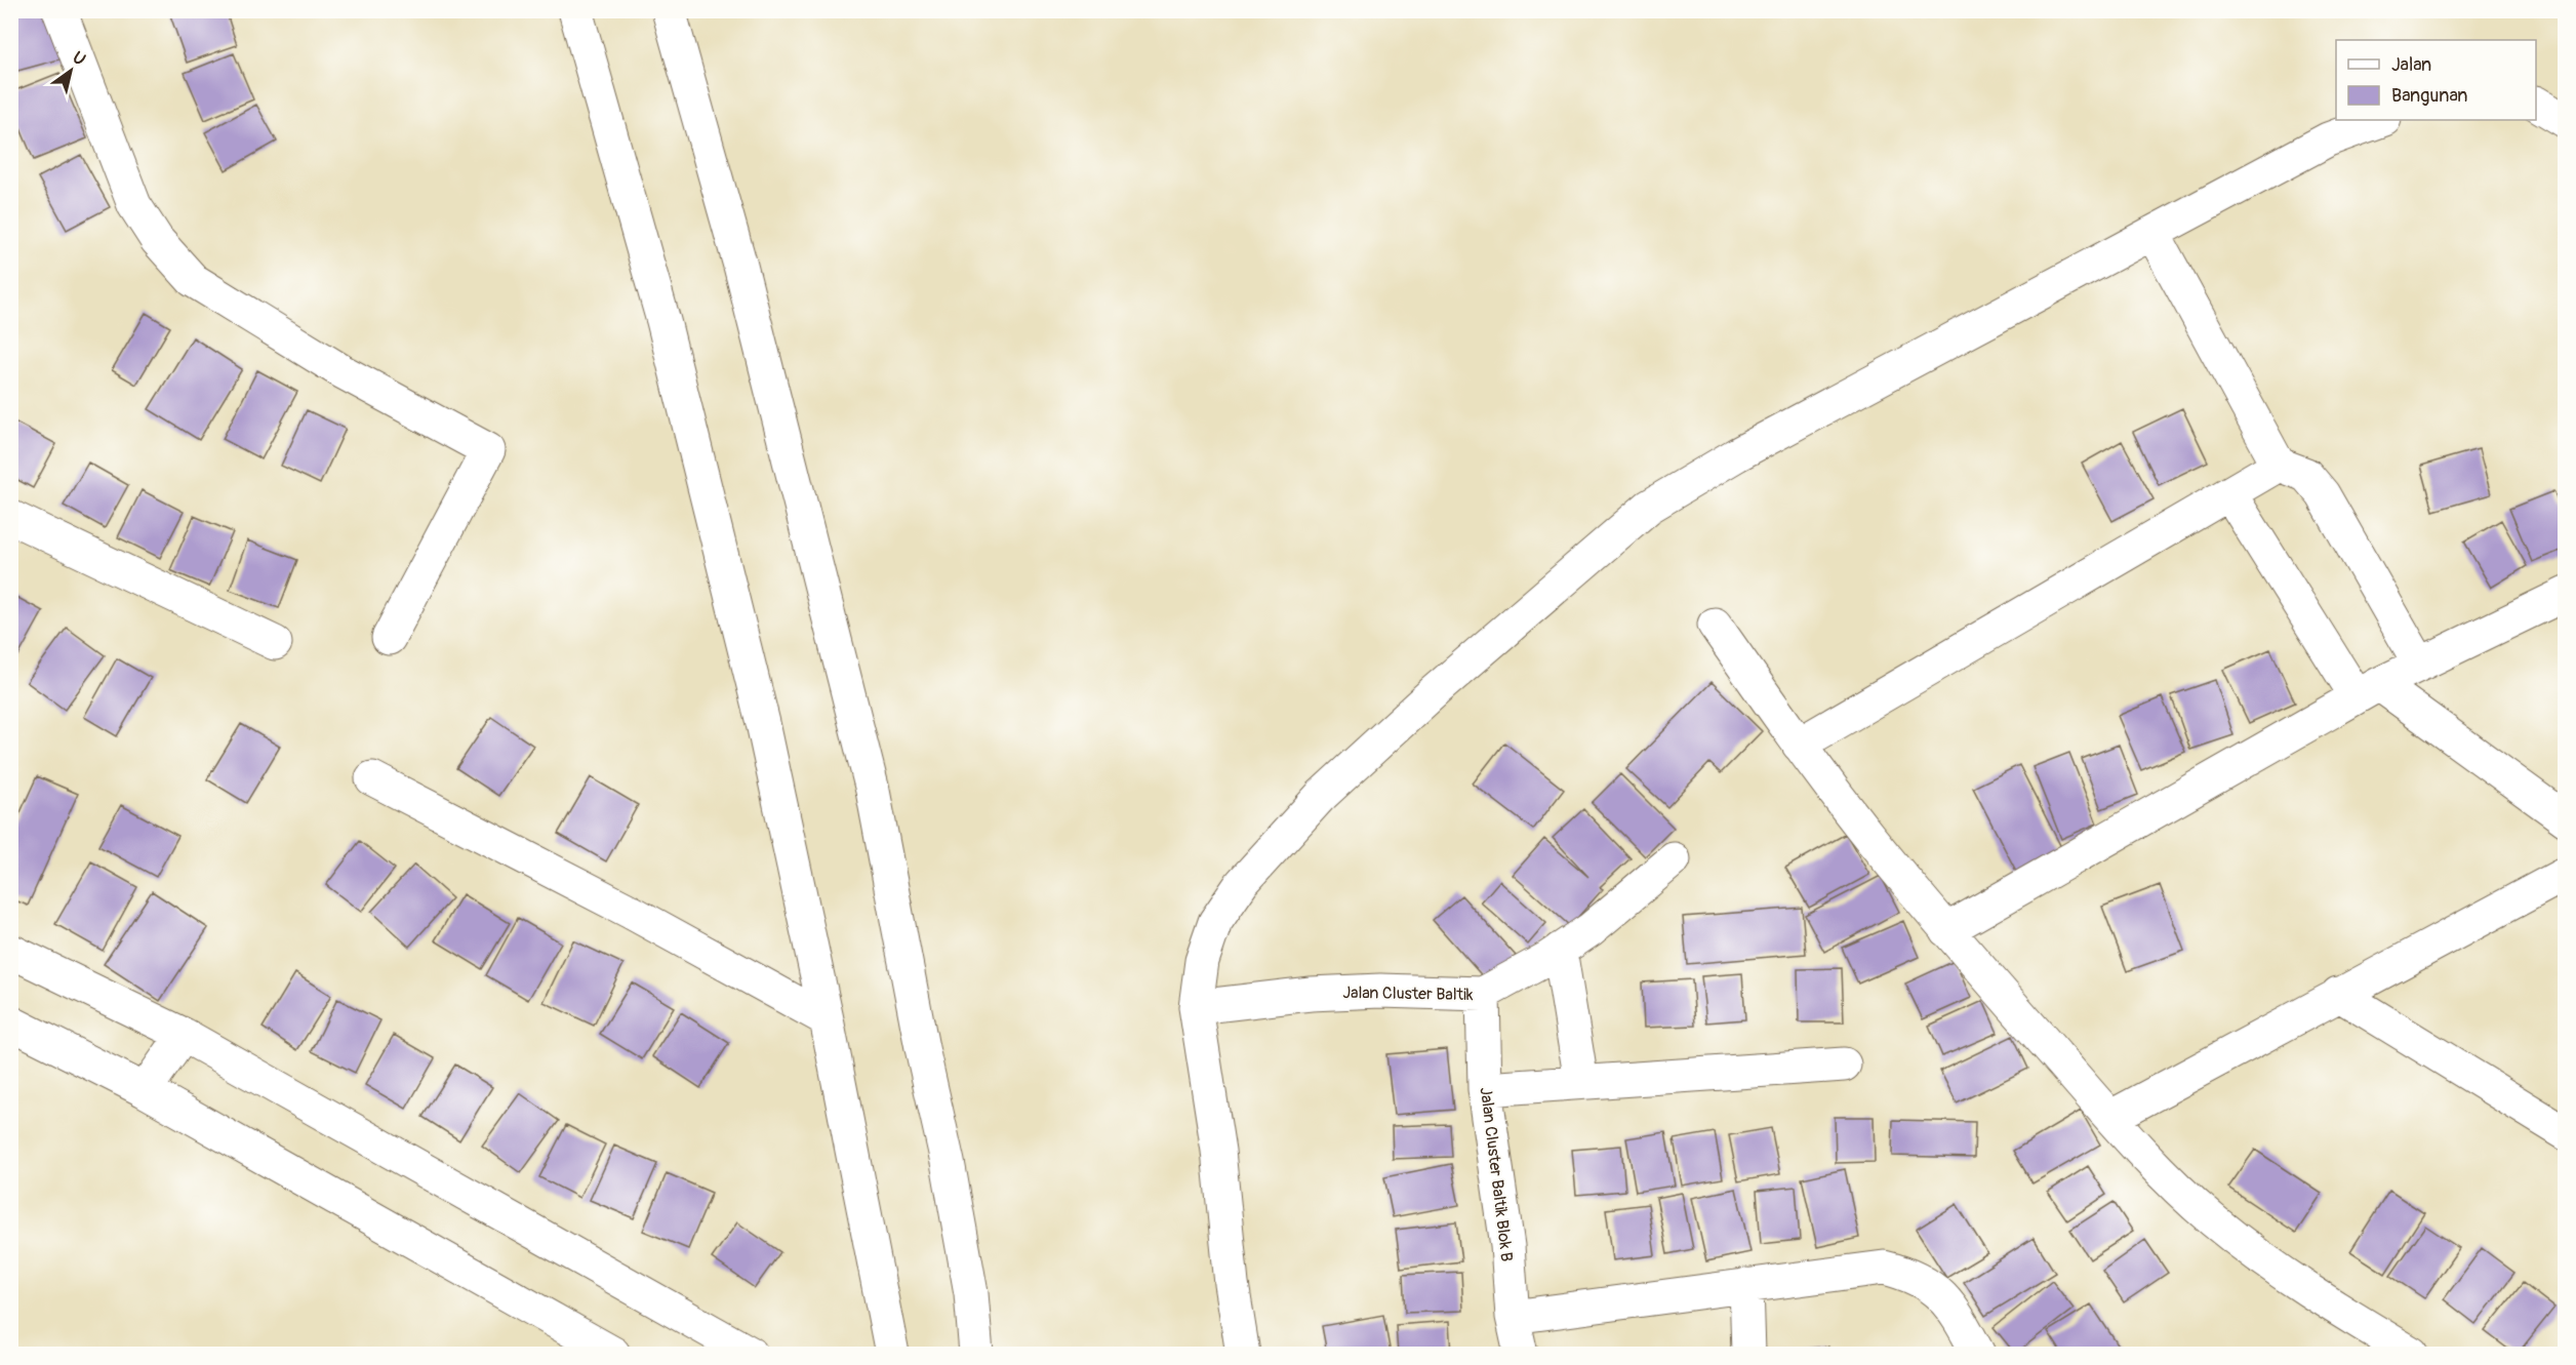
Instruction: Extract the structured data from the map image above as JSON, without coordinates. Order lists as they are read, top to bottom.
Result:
{
  "streets": {
    "street": ["Jalan Cluster Baltik", "Jalan Cluster Baltik Blok B"]
  },
  "crossings": [
    ["Jalan Cluster Baltik", "Jalan Cluster Baltik Blok B"]
  ],
  "legend": ["Jalan", "Bangunan"],
  "north": "top right"
}
